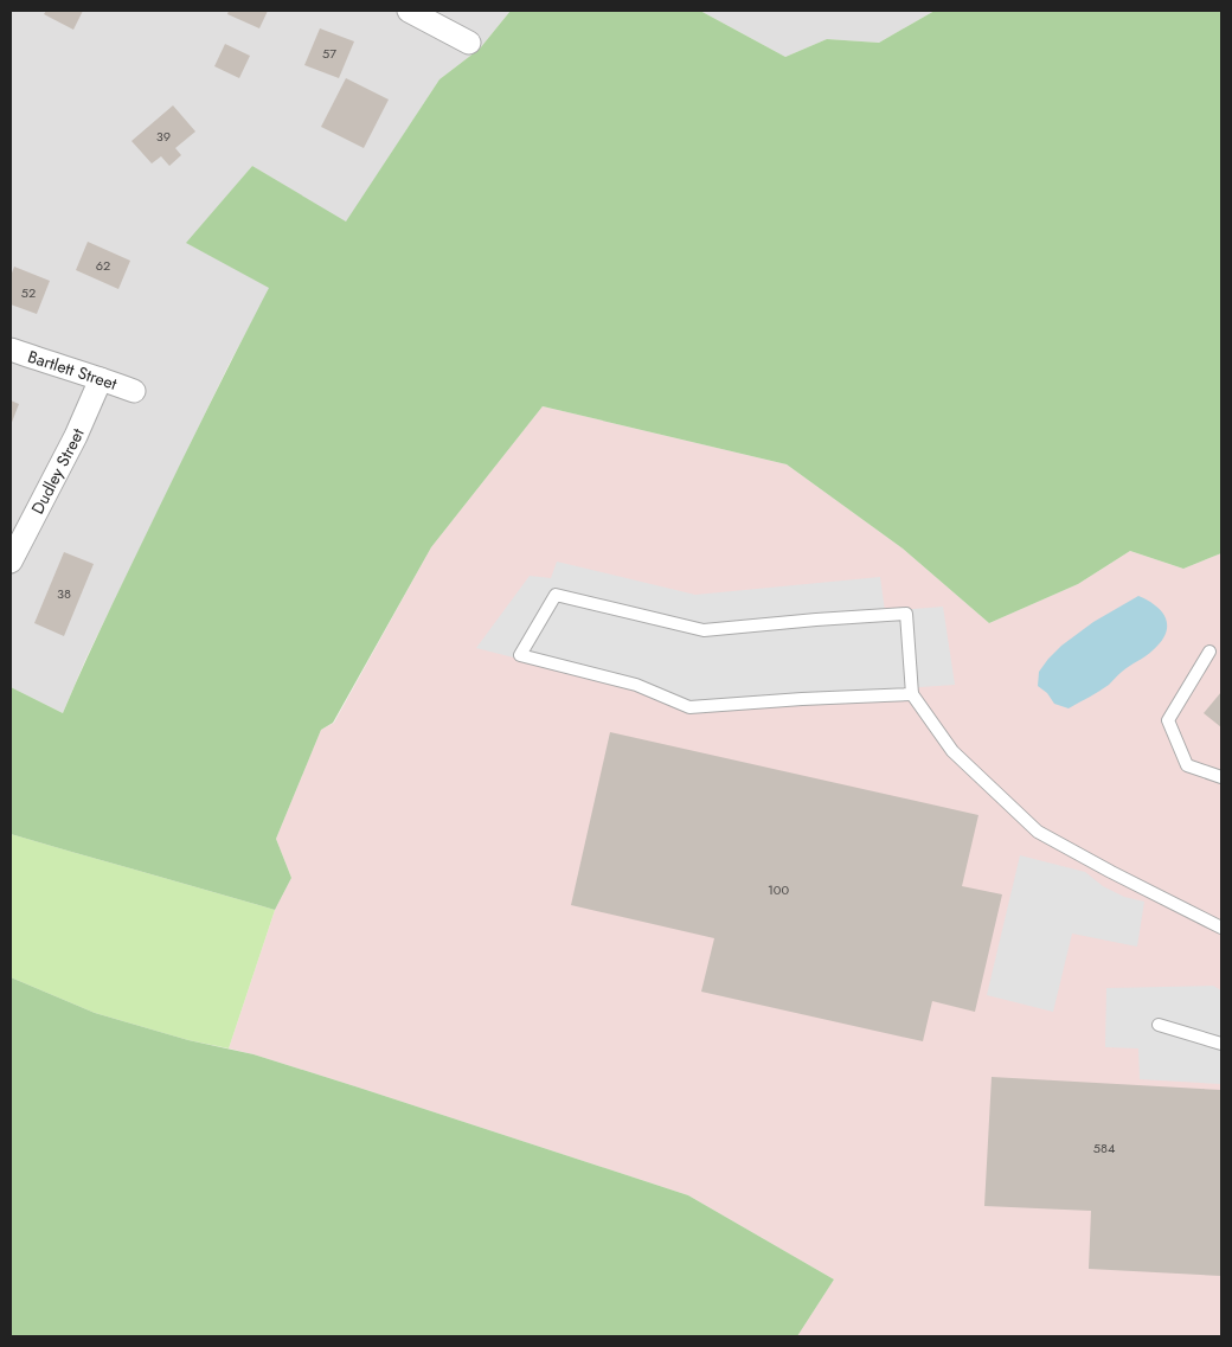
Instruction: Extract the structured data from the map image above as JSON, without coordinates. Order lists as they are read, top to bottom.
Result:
{
  "streets": {
    "street": ["Bartlett Street", "Dudley Street"]
  },
  "crossings": [
    ["Bartlett Street", "Dudley Street"]
  ],
  "house_numbers": [
    "57",
    "39",
    "62",
    "52",
    "38",
    "100",
    "584"
  ]
}
